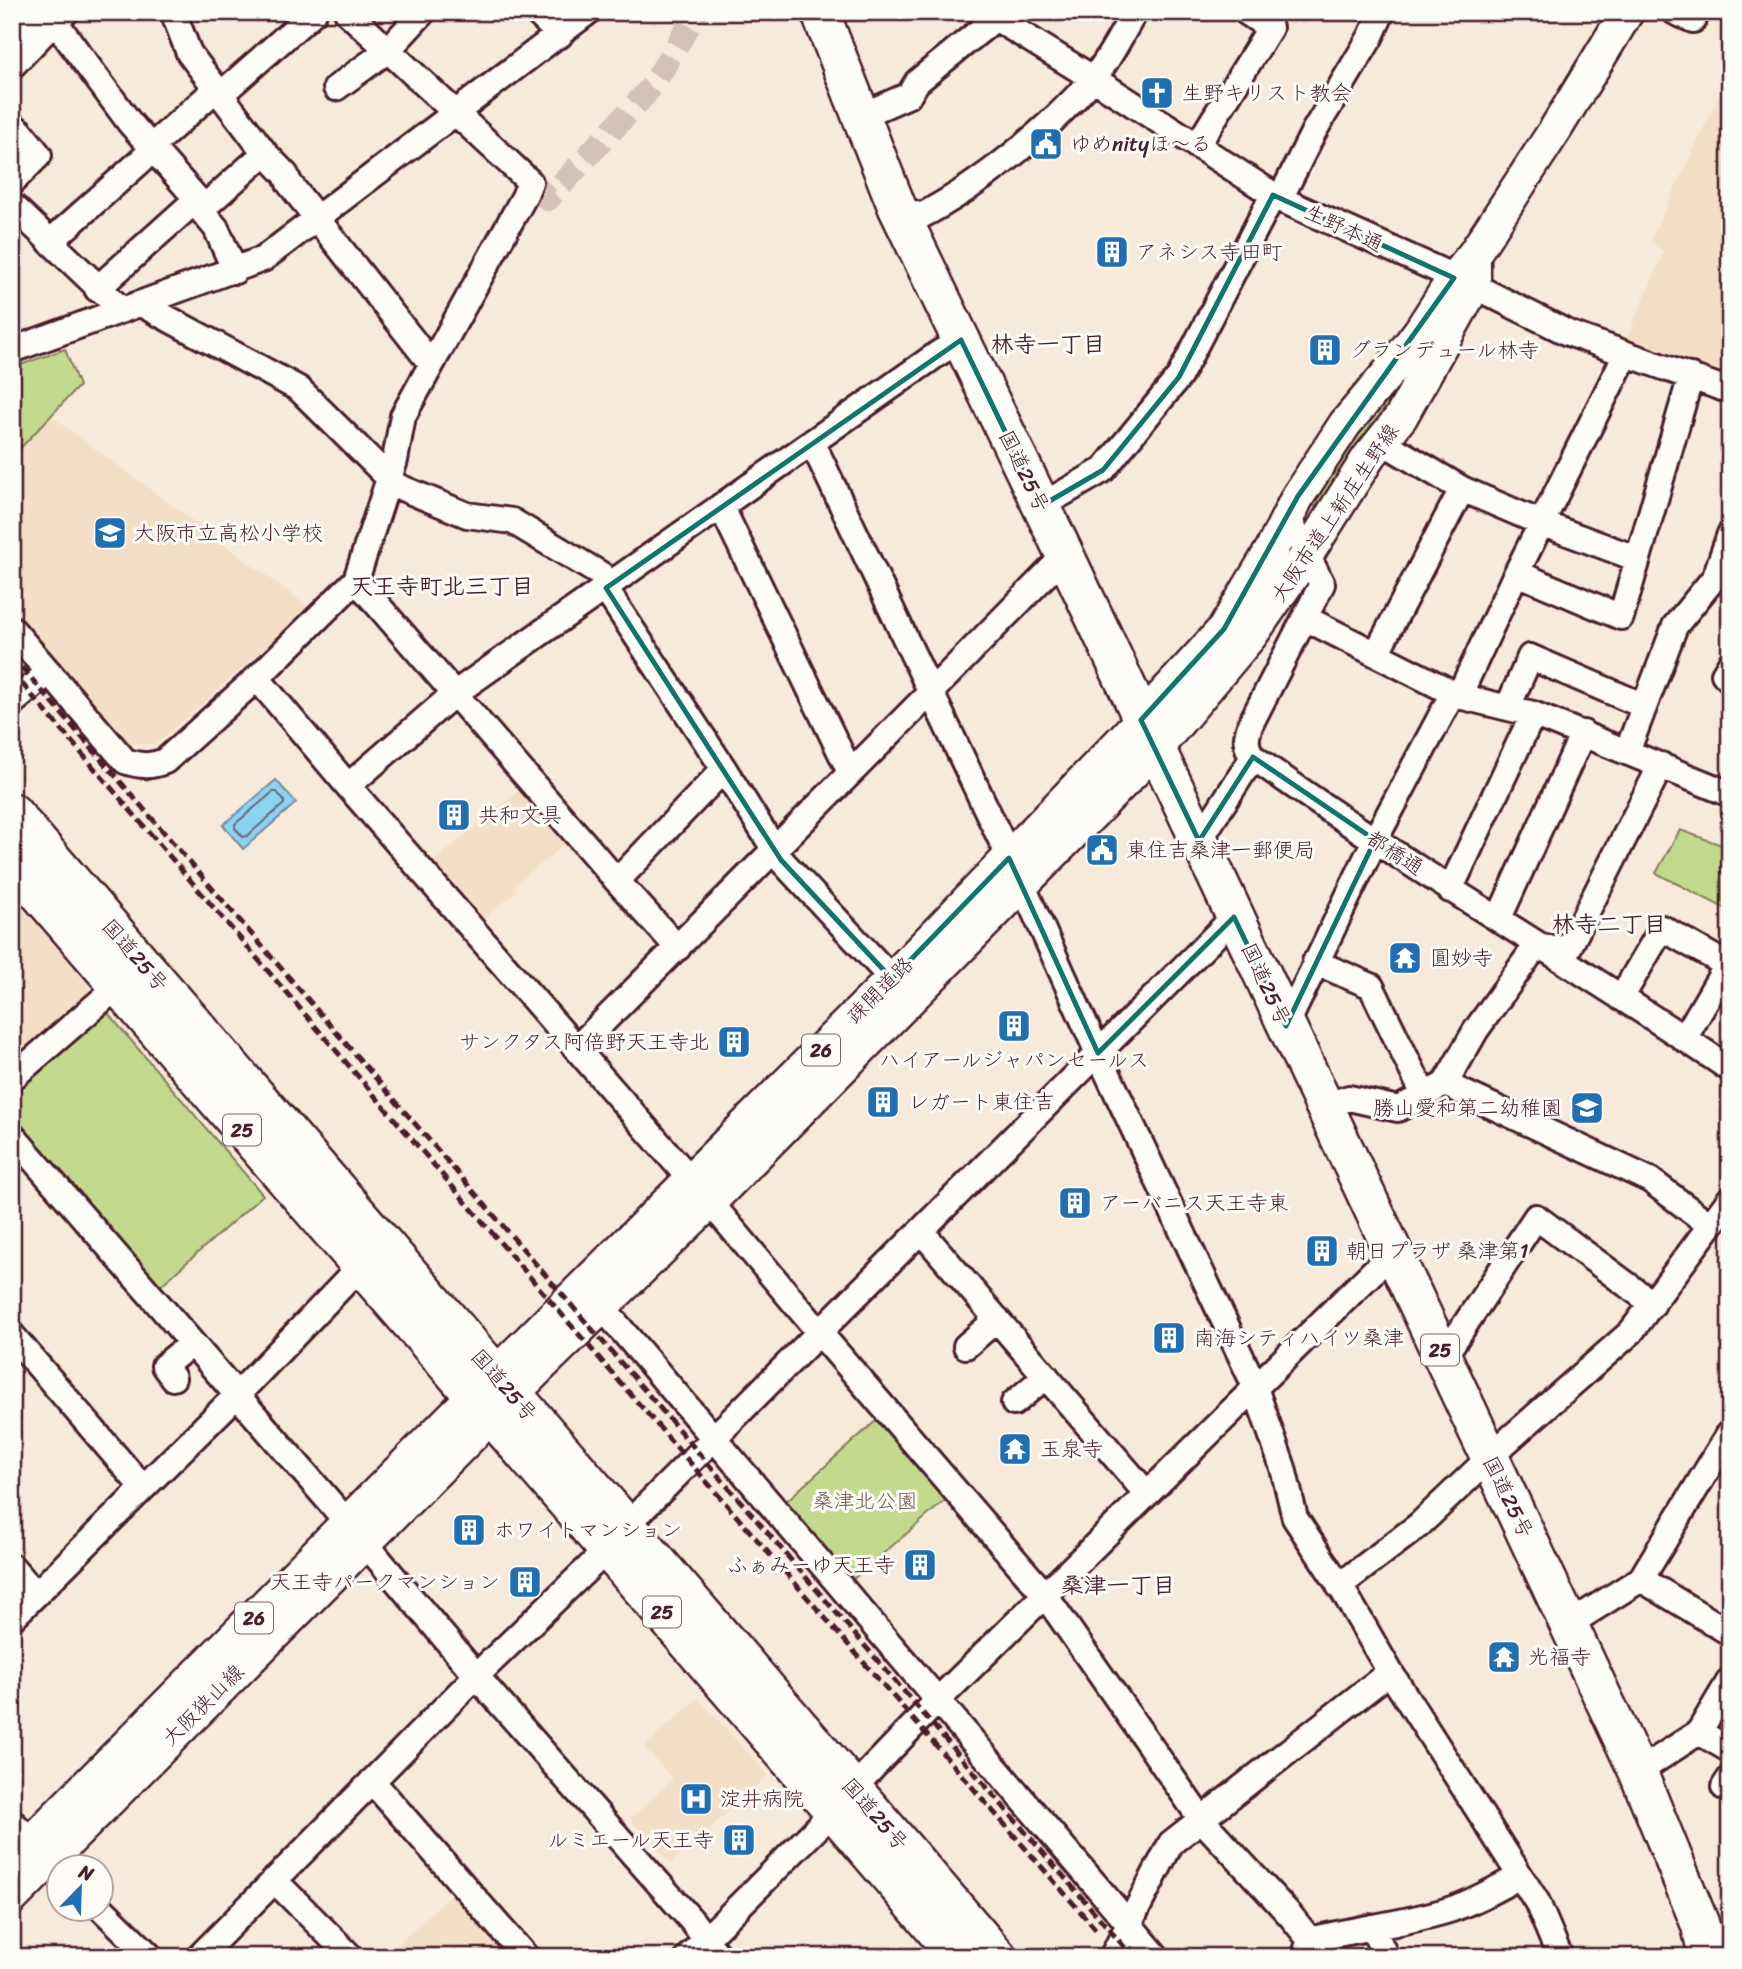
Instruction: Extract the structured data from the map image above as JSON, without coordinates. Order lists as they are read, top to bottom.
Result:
{
  "streets": {
    "highway": ["国道25号", "25"],
    "main road": [
      "大阪市道上新庄生野線",
      "疎開道路",
      "26",
      "大阪狭山線"
    ],
    "street": ["生野本通", "都橋通"]
  },
  "crossings": [
    ["生野本通", "大阪市道上新庄生野線"],
    ["国道25号", "大阪市道上新庄生野線"],
    ["国道25号", "疎開道路"],
    ["国道25号", "大阪狭山線"],
    ["大阪市道上新庄生野線", "疎開道路"],
    ["疎開道路", "大阪狭山線"]
  ],
  "districts": [
    "林寺一丁目",
    "天王寺町北三丁目",
    "林寺二丁目",
    "桑津一丁目"
  ],
  "parks": ["桑津北公園"],
  "places": {
    "church": ["生野キリスト教会"],
    "public building": ["ゆめnityほ〜る", "東住吉桑津一郵便局"],
    "building": [
      "アネシス寺田町",
      "グランデュール林寺",
      "共和文具",
      "ハイアールジャパンセールス",
      "サンクタス阿倍野天王寺北",
      "レガート東住吉",
      "アーバニス天王寺東",
      "朝日プラザ 桑津第1",
      "南海シティハイツ桑津",
      "ホワイトマンション",
      "ふぁみーゆ天王寺",
      "天王寺パークマンション",
      "ルミエール天王寺"
    ],
    "school or university": ["大阪市立高松小学校", "勝山愛和第二幼稚園"],
    "temple": ["圓妙寺", "玉泉寺", "光福寺"],
    "hospital": ["淀井病院"]
  },
  "north": "top right"
}
